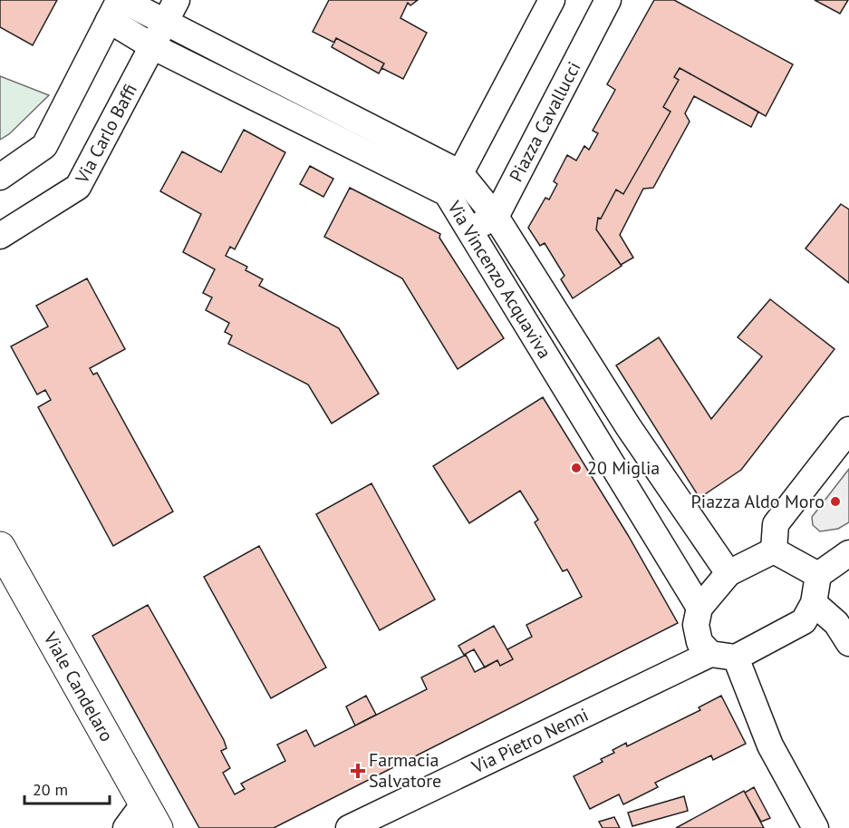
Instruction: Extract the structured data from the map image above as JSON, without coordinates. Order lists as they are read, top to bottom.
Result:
{
  "streets": {
    "main road": ["Viale Candelaro"],
    "street": [
      "Piazza Cavallucci",
      "Via Carlo Baffi",
      "Via Vincenzo Acquaviva",
      "Via Pietro Nenni"
    ]
  },
  "crossings": [
    ["Piazza Cavallucci", "Via Vincenzo Acquaviva"],
    ["Via Carlo Baffi", "Via Vincenzo Acquaviva"],
    ["Via Vincenzo Acquaviva", "Via Pietro Nenni"]
  ],
  "places": {
    "other": ["20 Miglia", "Piazza Aldo Moro"],
    "health": ["Farmacia Salvatore"]
  },
  "scale_bar": "20 m"
}
